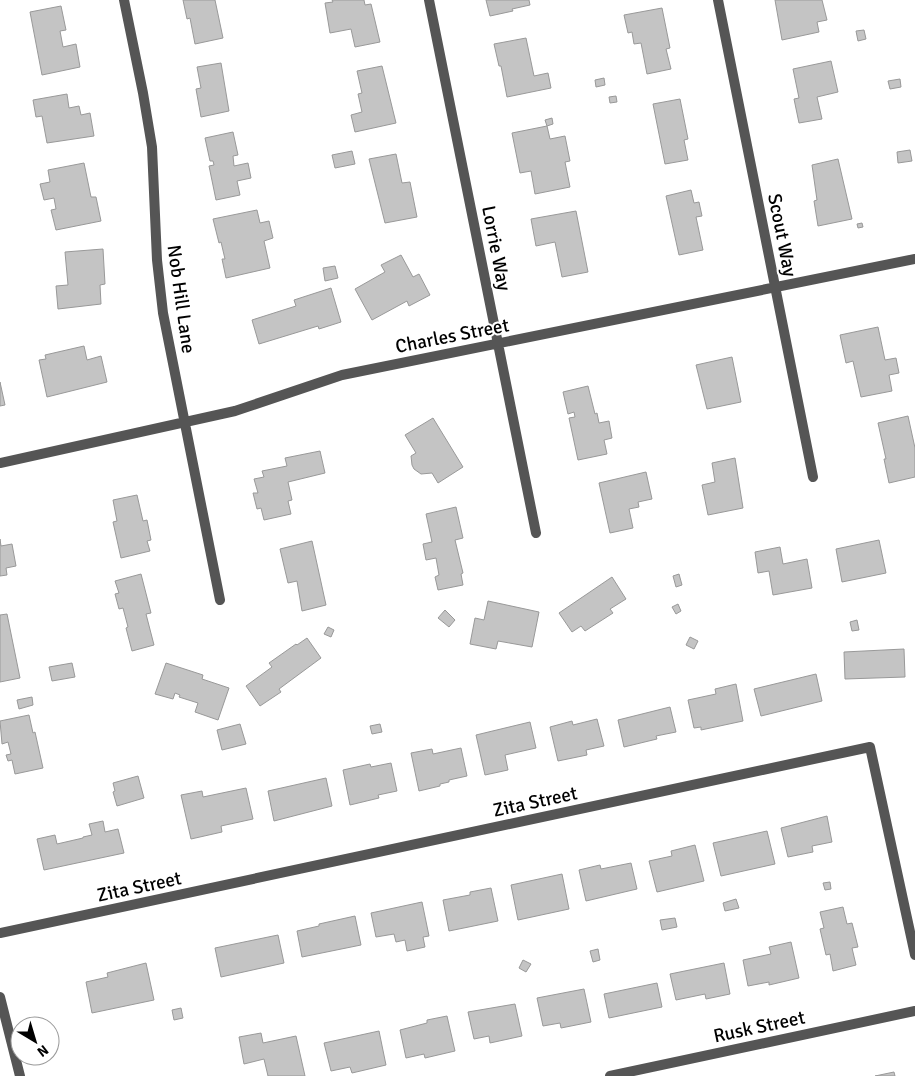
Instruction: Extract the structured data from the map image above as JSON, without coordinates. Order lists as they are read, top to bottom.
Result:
{
  "streets": {
    "street": [
      "Scout Way",
      "Lorrie Way",
      "Nob Hill Lane",
      "Charles Street",
      "Zita Street",
      "Rusk Street"
    ]
  },
  "crossings": [
    ["Scout Way", "Charles Street"],
    ["Lorrie Way", "Charles Street"],
    ["Nob Hill Lane", "Charles Street"]
  ],
  "north": "bottom right"
}
